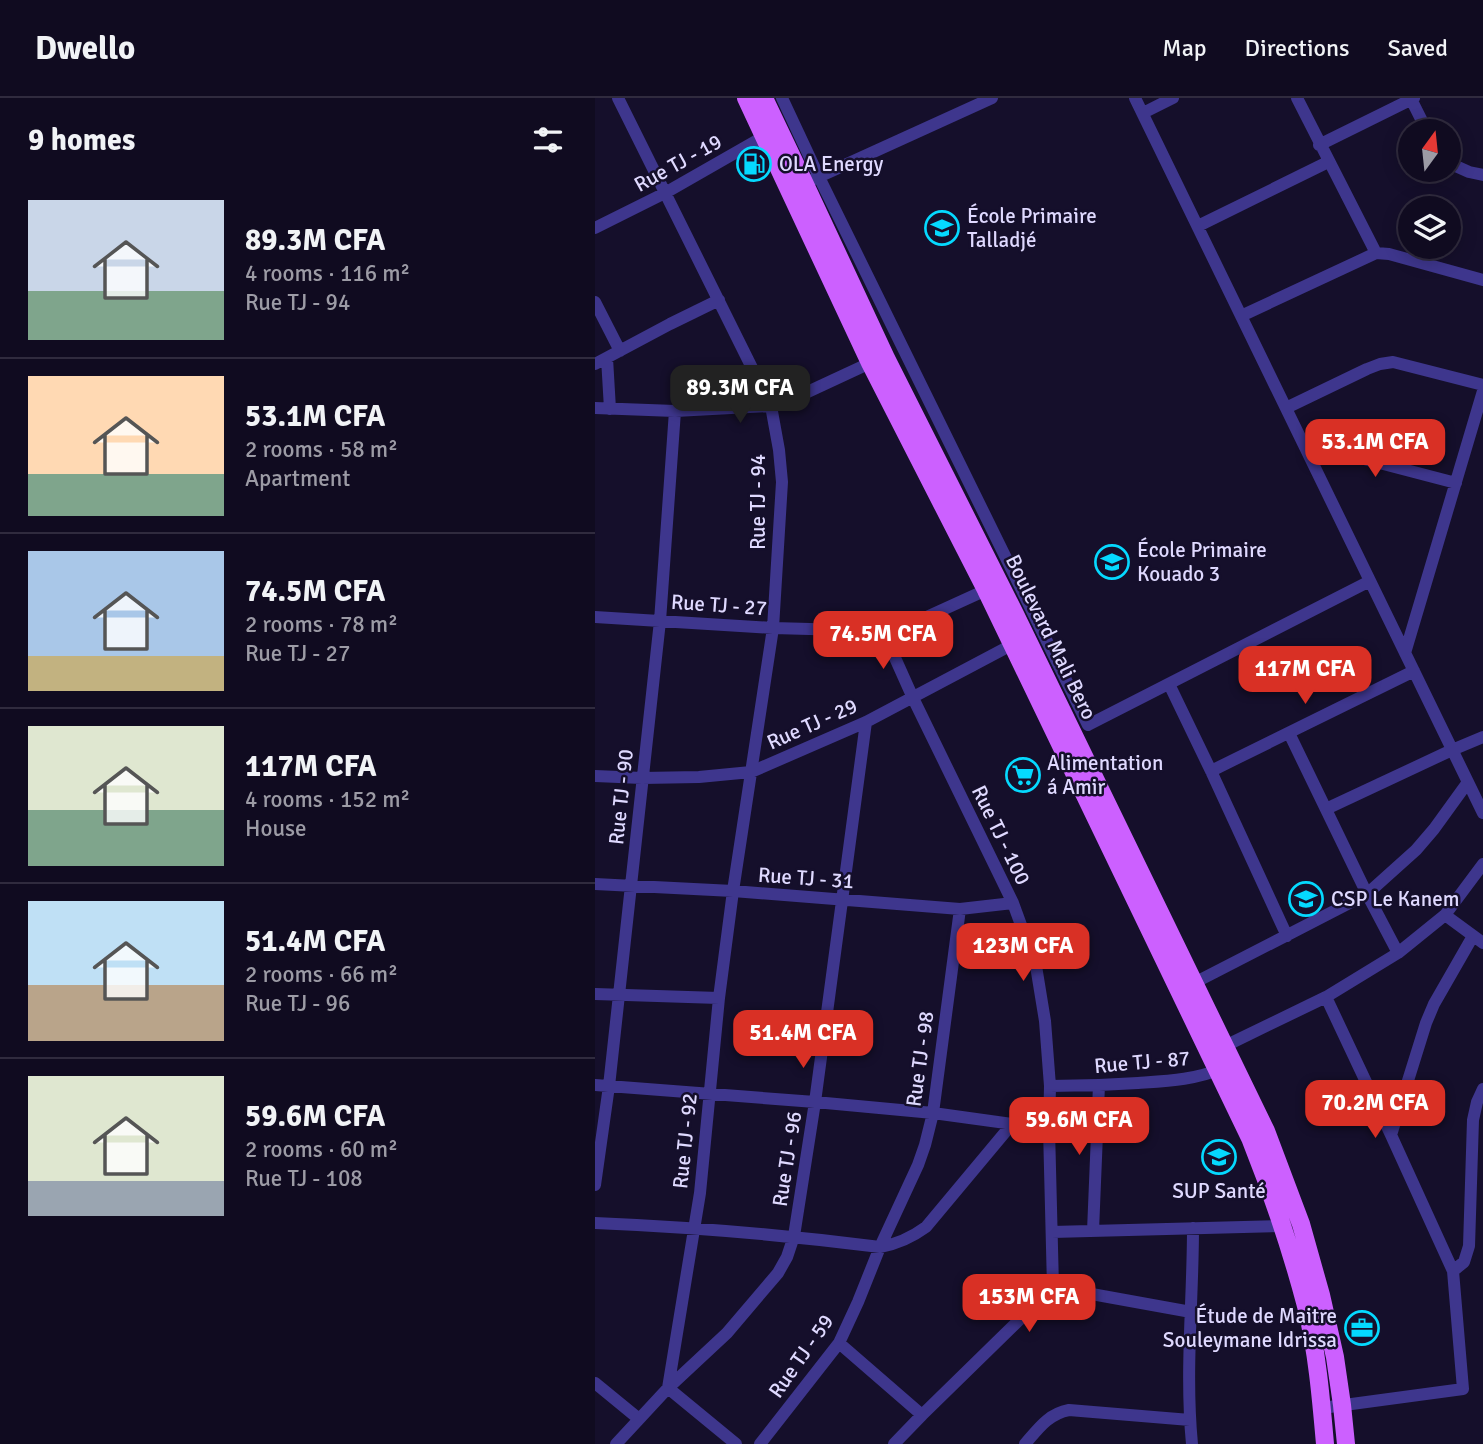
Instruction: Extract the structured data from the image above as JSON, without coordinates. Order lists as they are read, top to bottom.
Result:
{
  "streets": {
    "main road": ["Boulevard Mali Bero"],
    "street": [
      "Rue TJ - 19",
      "Rue TJ - 94",
      "Rue TJ - 27",
      "Rue TJ - 29",
      "Rue TJ - 90",
      "Rue TJ - 100",
      "Rue TJ - 31",
      "Rue TJ - 98",
      "Rue TJ - 87",
      "Rue TJ - 92",
      "Rue TJ - 96",
      "Rue TJ - 59"
    ]
  },
  "crossings": [
    ["Rue TJ - 19", "Rue TJ - 94"],
    ["Rue TJ - 19", "Boulevard Mali Bero"],
    ["Rue TJ - 94", "Rue TJ - 27"],
    ["Rue TJ - 94", "Rue TJ - 29"],
    ["Rue TJ - 94", "Rue TJ - 92"],
    ["Rue TJ - 27", "Boulevard Mali Bero"],
    ["Rue TJ - 27", "Rue TJ - 90"],
    ["Boulevard Mali Bero", "Rue TJ - 29"],
    ["Boulevard Mali Bero", "Rue TJ - 87"],
    ["Rue TJ - 29", "Rue TJ - 90"],
    ["Rue TJ - 29", "Rue TJ - 100"],
    ["Rue TJ - 29", "Rue TJ - 92"],
    ["Rue TJ - 29", "Rue TJ - 96"],
    ["Rue TJ - 90", "Rue TJ - 31"],
    ["Rue TJ - 100", "Rue TJ - 31"],
    ["Rue TJ - 100", "Rue TJ - 87"],
    ["Rue TJ - 31", "Rue TJ - 98"],
    ["Rue TJ - 31", "Rue TJ - 92"],
    ["Rue TJ - 31", "Rue TJ - 96"],
    ["Rue TJ - 98", "Rue TJ - 59"],
    ["Rue TJ - 92", "Rue TJ - 96"]
  ],
  "places": {
    "fuel station": ["OLA Energy"],
    "school or university": [
      "École Primaire Talladjé",
      "École Primaire Kouado 3",
      "CSP Le Kanem",
      "SUP Santé"
    ],
    "supermarket": ["Alimentation á Amir"],
    "office": ["Étude de Maitre Souleymane Idrissa"]
  },
  "north": "top",
  "page": {
    "header": "Dwello",
    "nav": ["Map", "Directions", "Saved"],
    "heading": "9 homes",
    "list": [
      {
        "name": "89.3M CFA",
        "note": "4 rooms · 116 m² · Rue TJ - 94"
      },
      {
        "name": "53.1M CFA",
        "note": "2 rooms · 58 m² · Apartment"
      },
      {
        "name": "74.5M CFA",
        "note": "2 rooms · 78 m² · Rue TJ - 27"
      },
      {
        "name": "117M CFA",
        "note": "4 rooms · 152 m² · House"
      },
      {
        "name": "51.4M CFA",
        "note": "2 rooms · 66 m² · Rue TJ - 96"
      },
      {
        "name": "59.6M CFA",
        "note": "2 rooms · 60 m² · Rue TJ - 108"
      }
    ],
    "price": [
      "89.3M CFA",
      "53.1M CFA",
      "74.5M CFA",
      "117M CFA",
      "123M CFA",
      "51.4M CFA",
      "70.2M CFA",
      "59.6M CFA",
      "153M CFA"
    ]
  }
}
